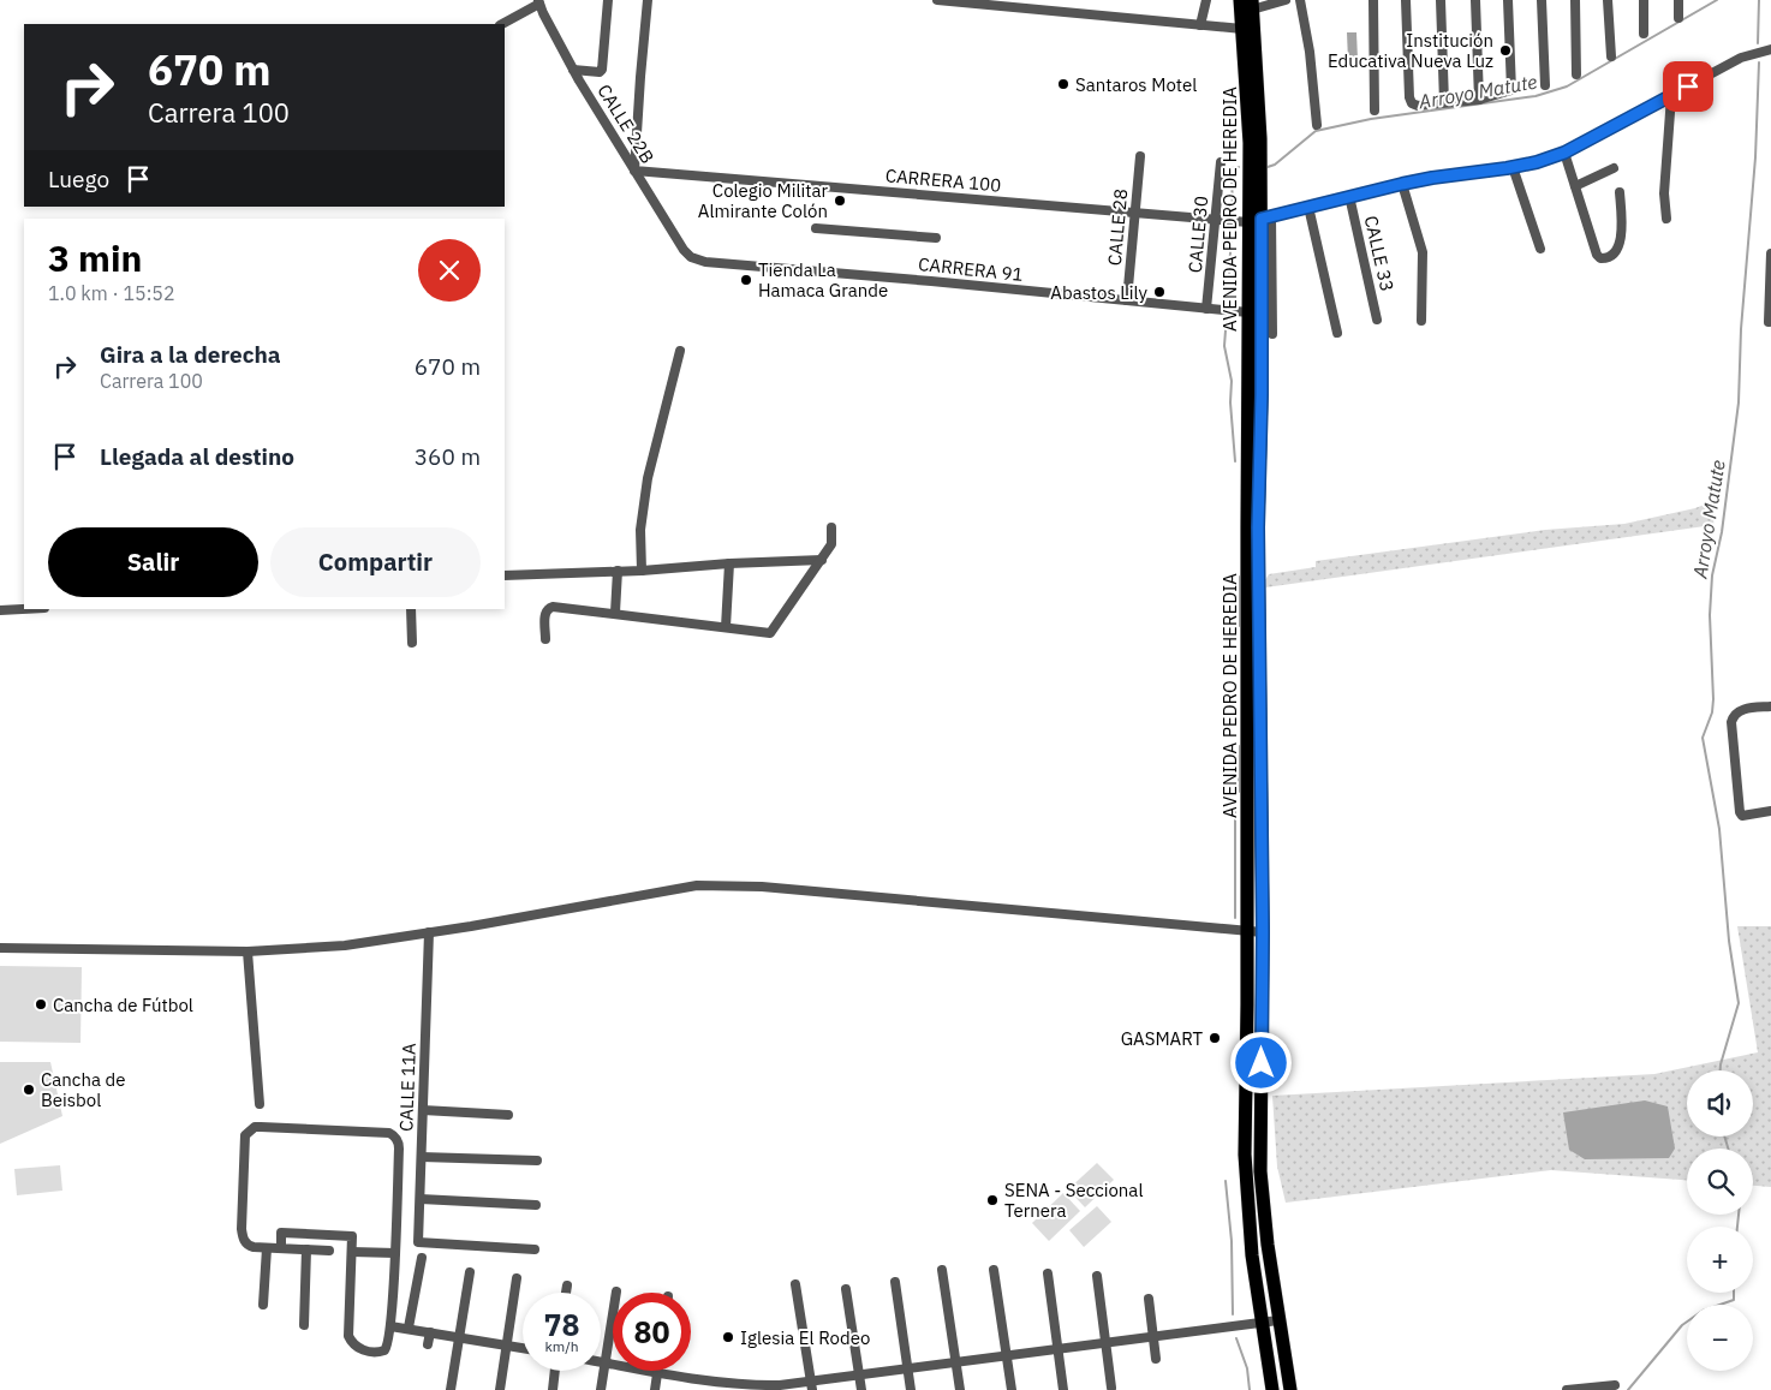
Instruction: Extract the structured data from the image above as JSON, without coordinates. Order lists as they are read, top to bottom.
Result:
{
  "streets": {
    "highway": ["AVENIDA PEDRO DE HEREDIA"],
    "street": [
      "CALLE 22B",
      "CARRERA 100",
      "CALLE 28",
      "CALLE 30",
      "CALLE 33",
      "CARRERA 91",
      "CALLE 11A"
    ]
  },
  "crossings": [
    ["CALLE 22B", "CARRERA 100"],
    ["CALLE 22B", "CARRERA 91"],
    ["CARRERA 100", "AVENIDA PEDRO DE HEREDIA"],
    ["CARRERA 100", "CALLE 28"],
    ["CARRERA 100", "CALLE 30"],
    ["CARRERA 100", "CALLE 33"],
    ["AVENIDA PEDRO DE HEREDIA", "CARRERA 91"],
    ["CALLE 28", "CARRERA 91"],
    ["CALLE 30", "CARRERA 91"]
  ],
  "water": ["Arroyo Matute"],
  "places": [
    "Institución Educativa Nueva Luz",
    "Santaros Motel",
    "Colegio Militar Almirante Colón",
    "Tienda La Hamaca Grande",
    "Abastos Lily",
    "Cancha de Fútbol",
    "GASMART",
    "Cancha de Beisbol",
    "SENA - Seccional Ternera",
    "Iglesia El Rodeo"
  ],
  "page": {
    "turn": ["670 m", "Carrera 100"],
    "then": "Luego",
    "heading": ["3 min", "1.0 km · 15:52"],
    "list": [
      {
        "name": "Gira a la derecha",
        "note": "Carrera 100",
        "value": "670 m"
      },
      {
        "name": "Llegada al destino",
        "value": "360 m"
      }
    ],
    "buttons": ["Salir", "Compartir"],
    "map_buttons": ["+", "−"],
    "speed": "78 km/h",
    "limit": "80"
  }
}
